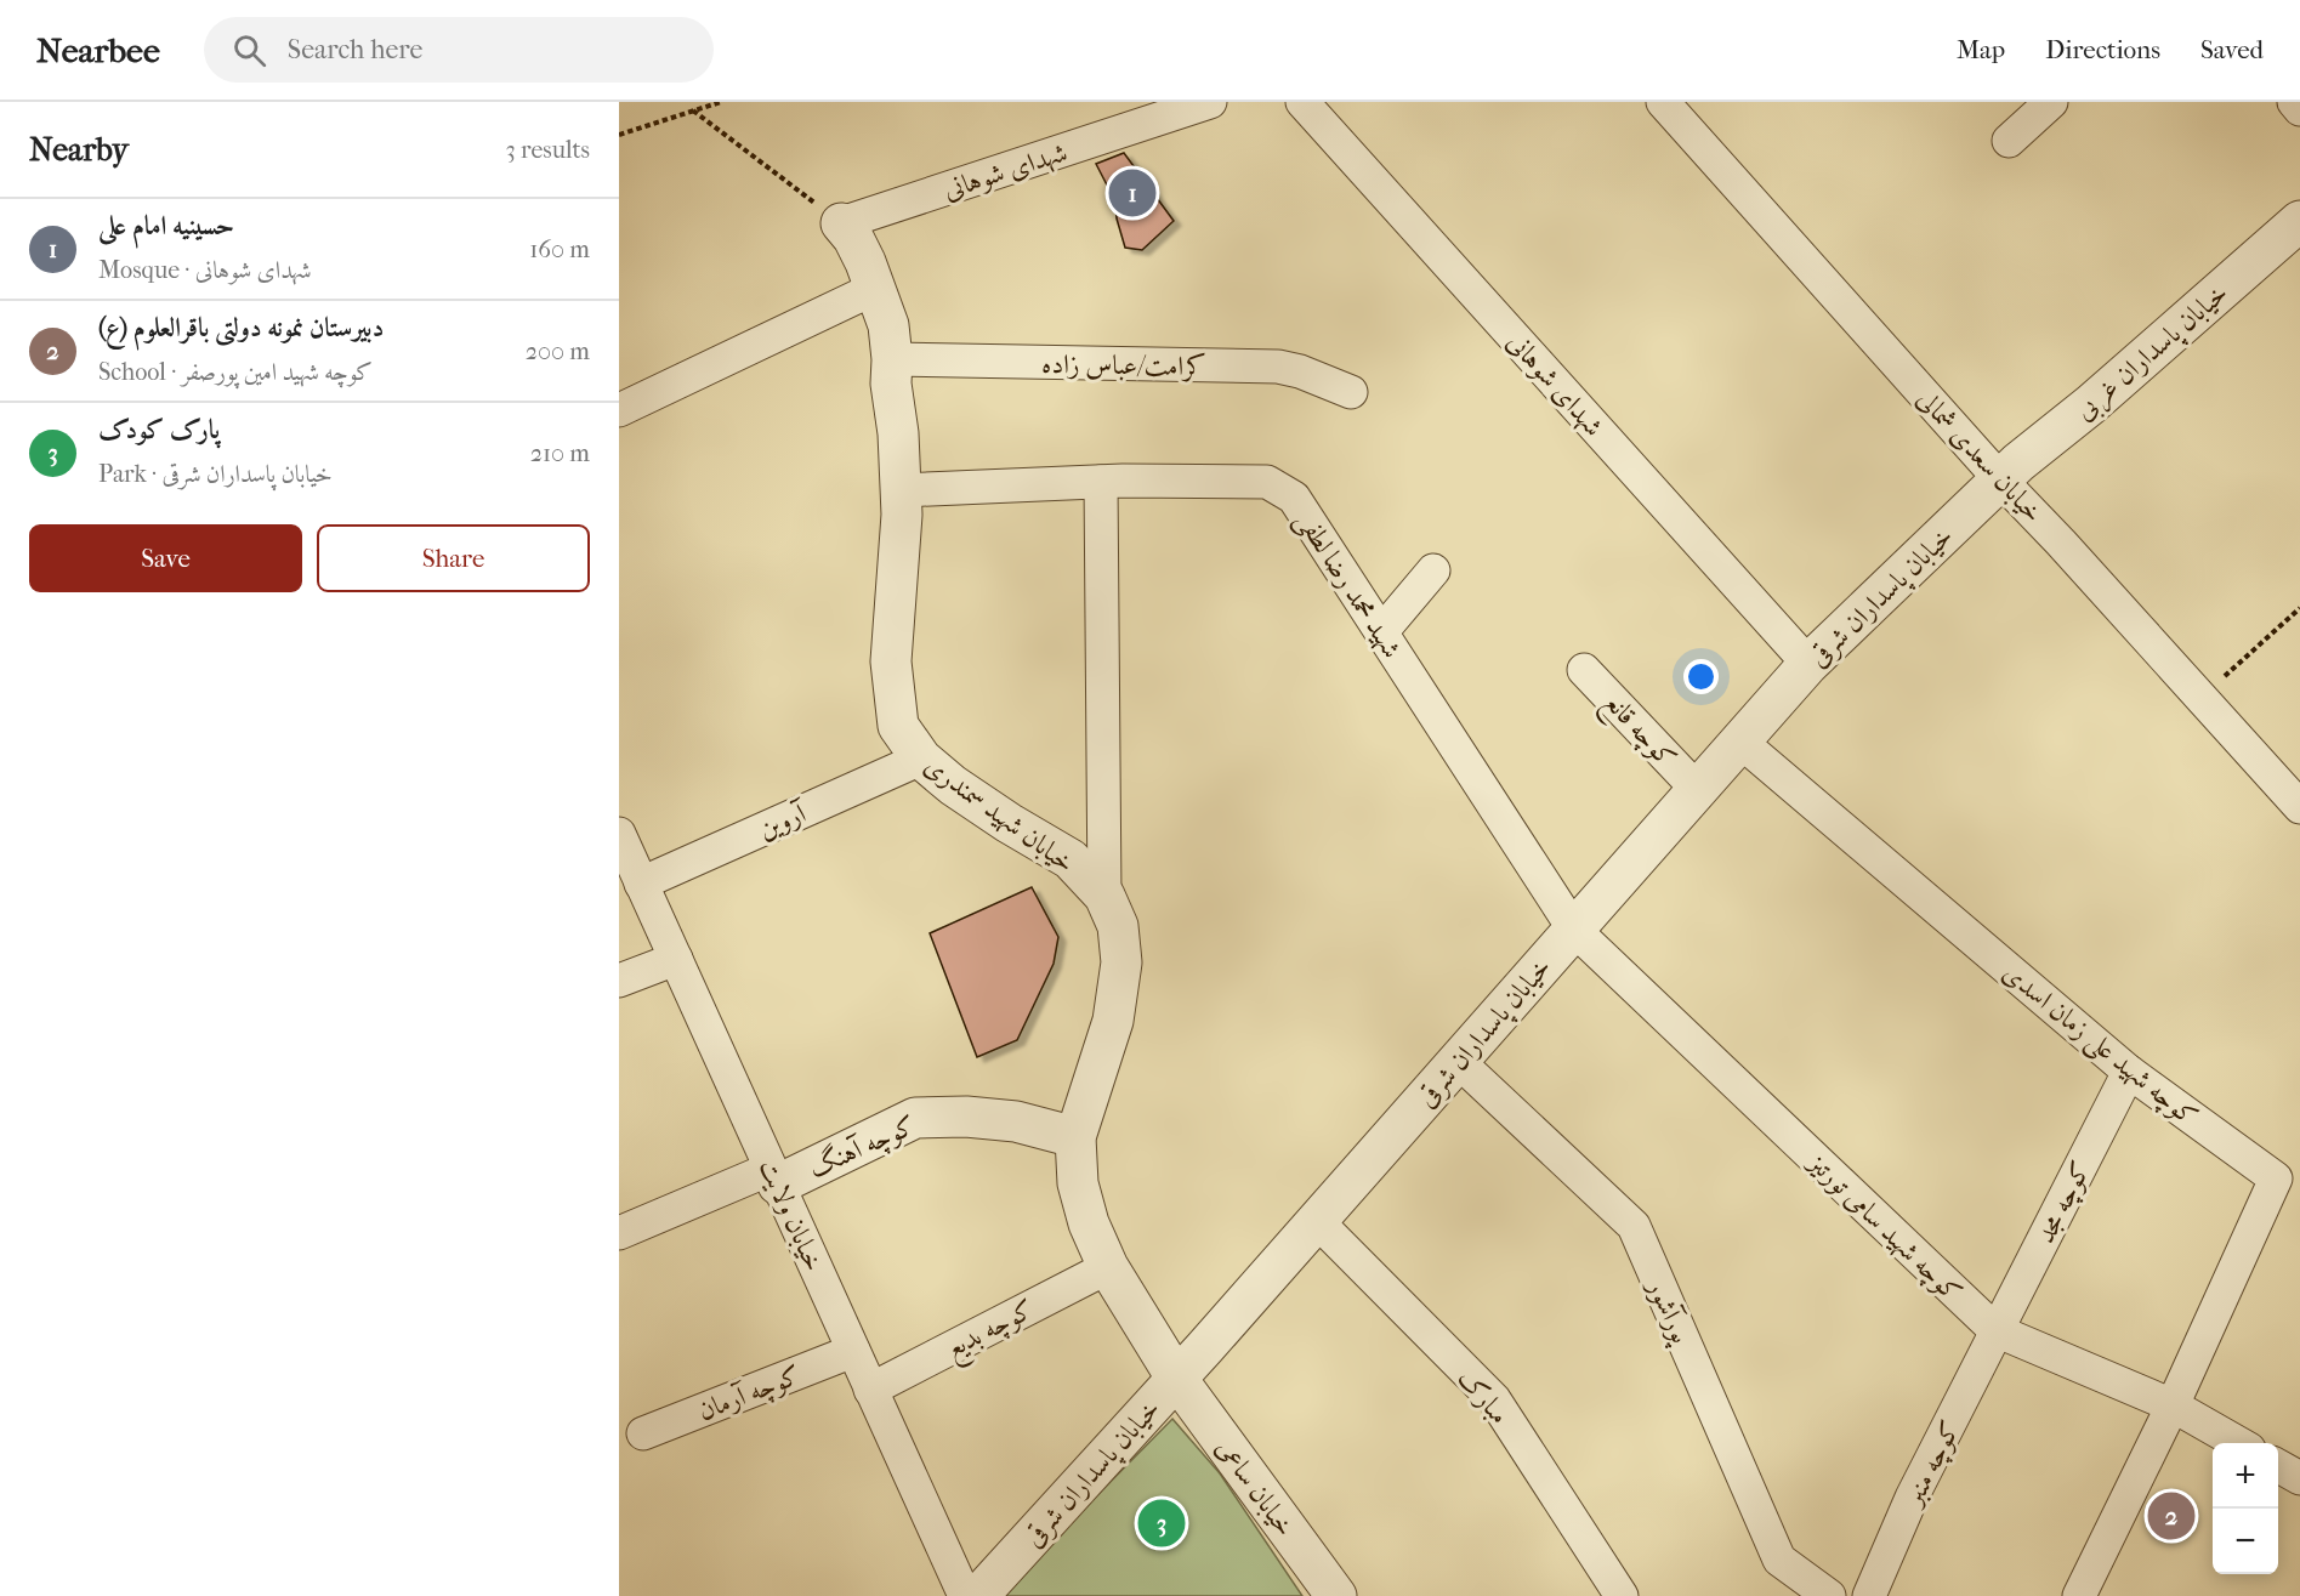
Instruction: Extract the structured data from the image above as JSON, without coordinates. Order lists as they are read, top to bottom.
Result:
{
  "streets": {
    "street": [
      "شهدای شوهانی",
      "خیابان پاسداران غربی",
      "کرامت/عباس زاده",
      "خیابان سعدی شمالی",
      "شهید محمد رضا لطفی",
      "خیابان پاسداران شرقی",
      "کوچه قانع",
      "خیابان شهید سمندری",
      "آروین",
      "کوچه شهید علی زمان اسدی",
      "کوچه آهنگ",
      "کوچه مجد",
      "خیابان ولایت",
      "کوچه شهید سامی تورتیز",
      "پورآشور",
      "کوچه بدیع",
      "کوچه آرمان",
      "مبارک",
      "کوچه منبر",
      "خیابان ساعی"
    ]
  },
  "crossings": [
    ["شهدای شوهانی", "خیابان پاسداران شرقی"],
    ["شهدای شوهانی", "خیابان شهید سمندری"],
    ["خیابان پاسداران غربی", "خیابان سعدی شمالی"],
    ["خیابان پاسداران غربی", "خیابان پاسداران شرقی"],
    ["کرامت/عباس زاده", "خیابان شهید سمندری"],
    ["خیابان سعدی شمالی", "خیابان پاسداران شرقی"],
    ["شهید محمد رضا لطفی", "خیابان پاسداران شرقی"],
    ["شهید محمد رضا لطفی", "خیابان شهید سمندری"],
    ["شهید محمد رضا لطفی", "کوچه شهید سامی تورتیز"],
    ["خیابان پاسداران شرقی", "کوچه قانع"],
    ["خیابان پاسداران شرقی", "خیابان شهید سمندری"],
    ["خیابان پاسداران شرقی", "کوچه شهید علی زمان اسدی"],
    ["خیابان پاسداران شرقی", "کوچه شهید سامی تورتیز"],
    ["خیابان پاسداران شرقی", "پورآشور"],
    ["خیابان پاسداران شرقی", "مبارک"],
    ["خیابان پاسداران شرقی", "خیابان ساعی"],
    ["خیابان شهید سمندری", "آروین"],
    ["خیابان شهید سمندری", "کوچه آهنگ"],
    ["خیابان شهید سمندری", "کوچه بدیع"],
    ["خیابان شهید سمندری", "خیابان ساعی"],
    ["آروین", "خیابان ولایت"],
    ["کوچه شهید علی زمان اسدی", "کوچه مجد"],
    ["کوچه شهید علی زمان اسدی", "کوچه شهید سامی تورتیز"],
    ["کوچه آهنگ", "خیابان ولایت"],
    ["کوچه مجد", "کوچه شهید سامی تورتیز"],
    ["کوچه مجد", "کوچه منبر"],
    ["خیابان ولایت", "کوچه بدیع"],
    ["خیابان ولایت", "کوچه آرمان"],
    ["کوچه شهید سامی تورتیز", "کوچه منبر"]
  ],
  "page": {
    "header": "Nearbee",
    "search": "Search here",
    "nav": ["Map", "Directions", "Saved"],
    "heading": ["Nearby", "3 results"],
    "pins": ["1", "2", "3"],
    "list": [
      {
        "mark": "1",
        "name": "حسینیه امام علی",
        "note": "Mosque · شهدای شوهانی",
        "value": "160 m"
      },
      {
        "mark": "2",
        "name": "دبیرستان نمونه دولتی باقرالعلوم (ع)",
        "note": "School · کوچه شهید امین پورصفر",
        "value": "200 m"
      },
      {
        "mark": "3",
        "name": "پارک کودک",
        "note": "Park · خیابان پاسداران شرقی",
        "value": "210 m"
      }
    ],
    "buttons": ["Save", "Share"],
    "map_buttons": ["+", "−"]
  }
}
